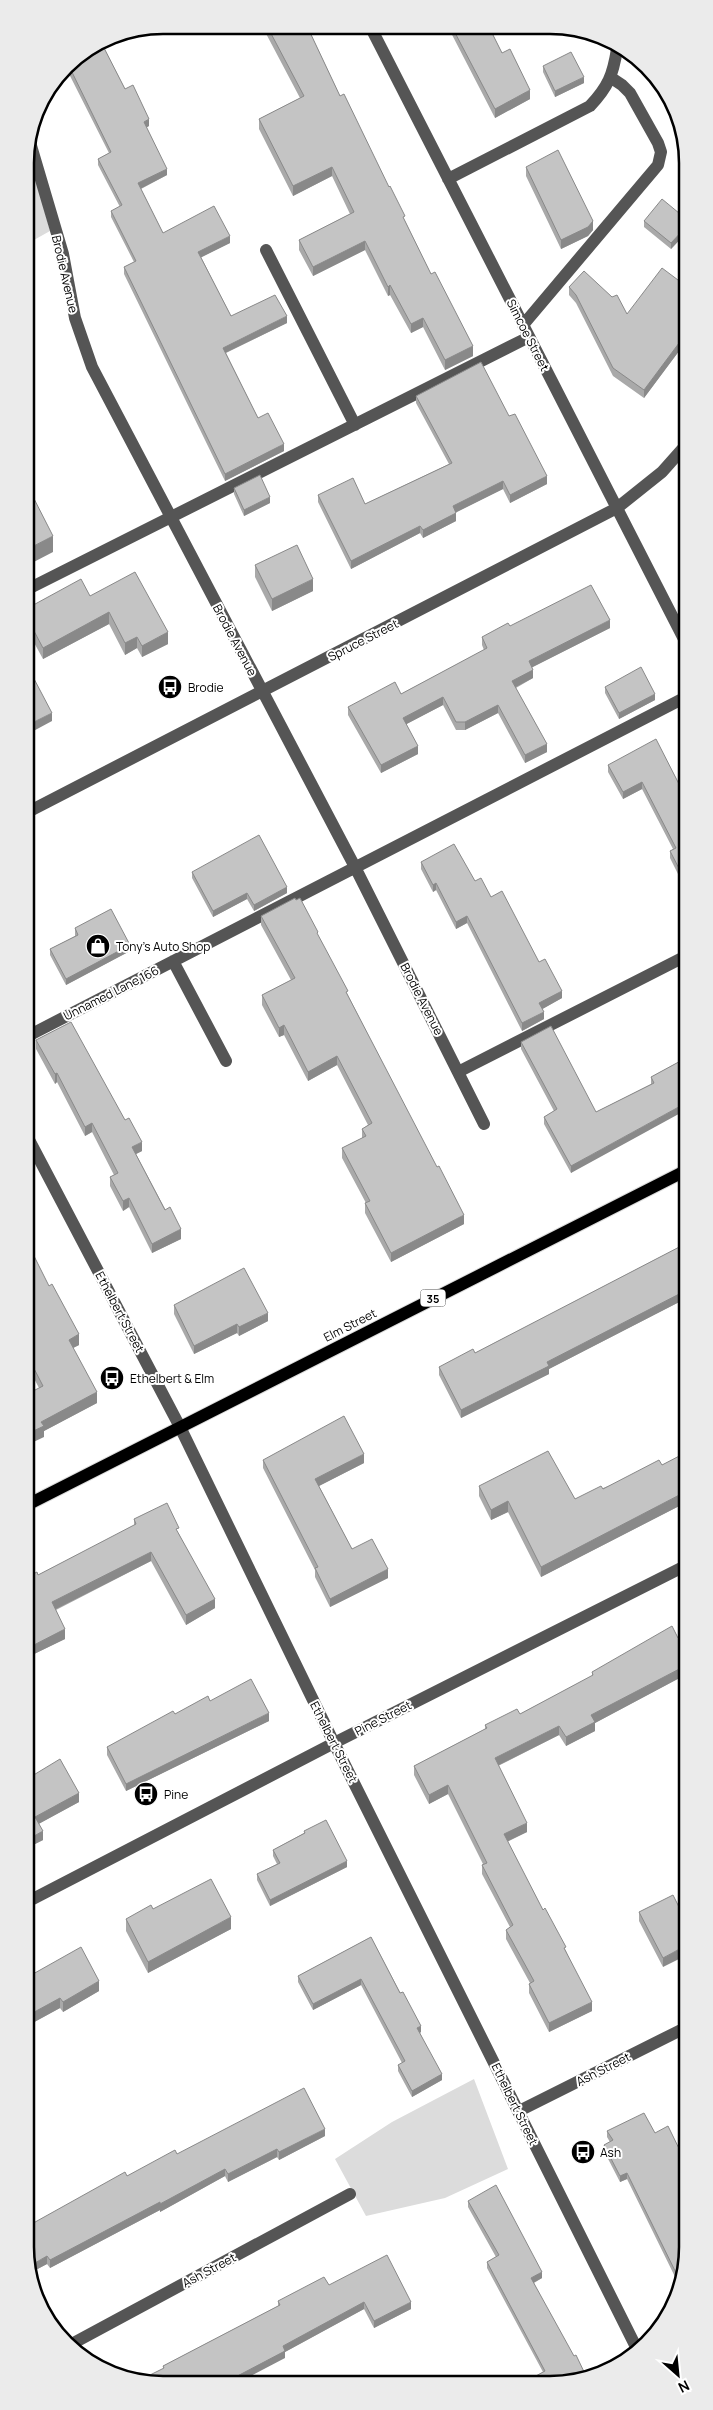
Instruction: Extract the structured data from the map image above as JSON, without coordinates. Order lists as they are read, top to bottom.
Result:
{
  "streets": {
    "main road": ["35", "Elm Street"],
    "street": [
      "Brodie Avenue",
      "Simcoe Street",
      "Spruce Street",
      "Unnamed Lane 166",
      "Ethelbert Street",
      "Pine Street",
      "Ash Street"
    ]
  },
  "crossings": [
    ["Brodie Avenue", "Spruce Street"],
    ["Brodie Avenue", "Unnamed Lane 166"],
    ["Simcoe Street", "Spruce Street"],
    ["Ethelbert Street", "Elm Street"],
    ["Ethelbert Street", "Pine Street"],
    ["Ethelbert Street", "Ash Street"]
  ],
  "places": {
    "bus stop": [
      "Brodie",
      "Ethelbert & Elm",
      "Pine",
      "Ash"
    ],
    "shop": ["Tony's Auto Shop"]
  },
  "north": "bottom right"
}
